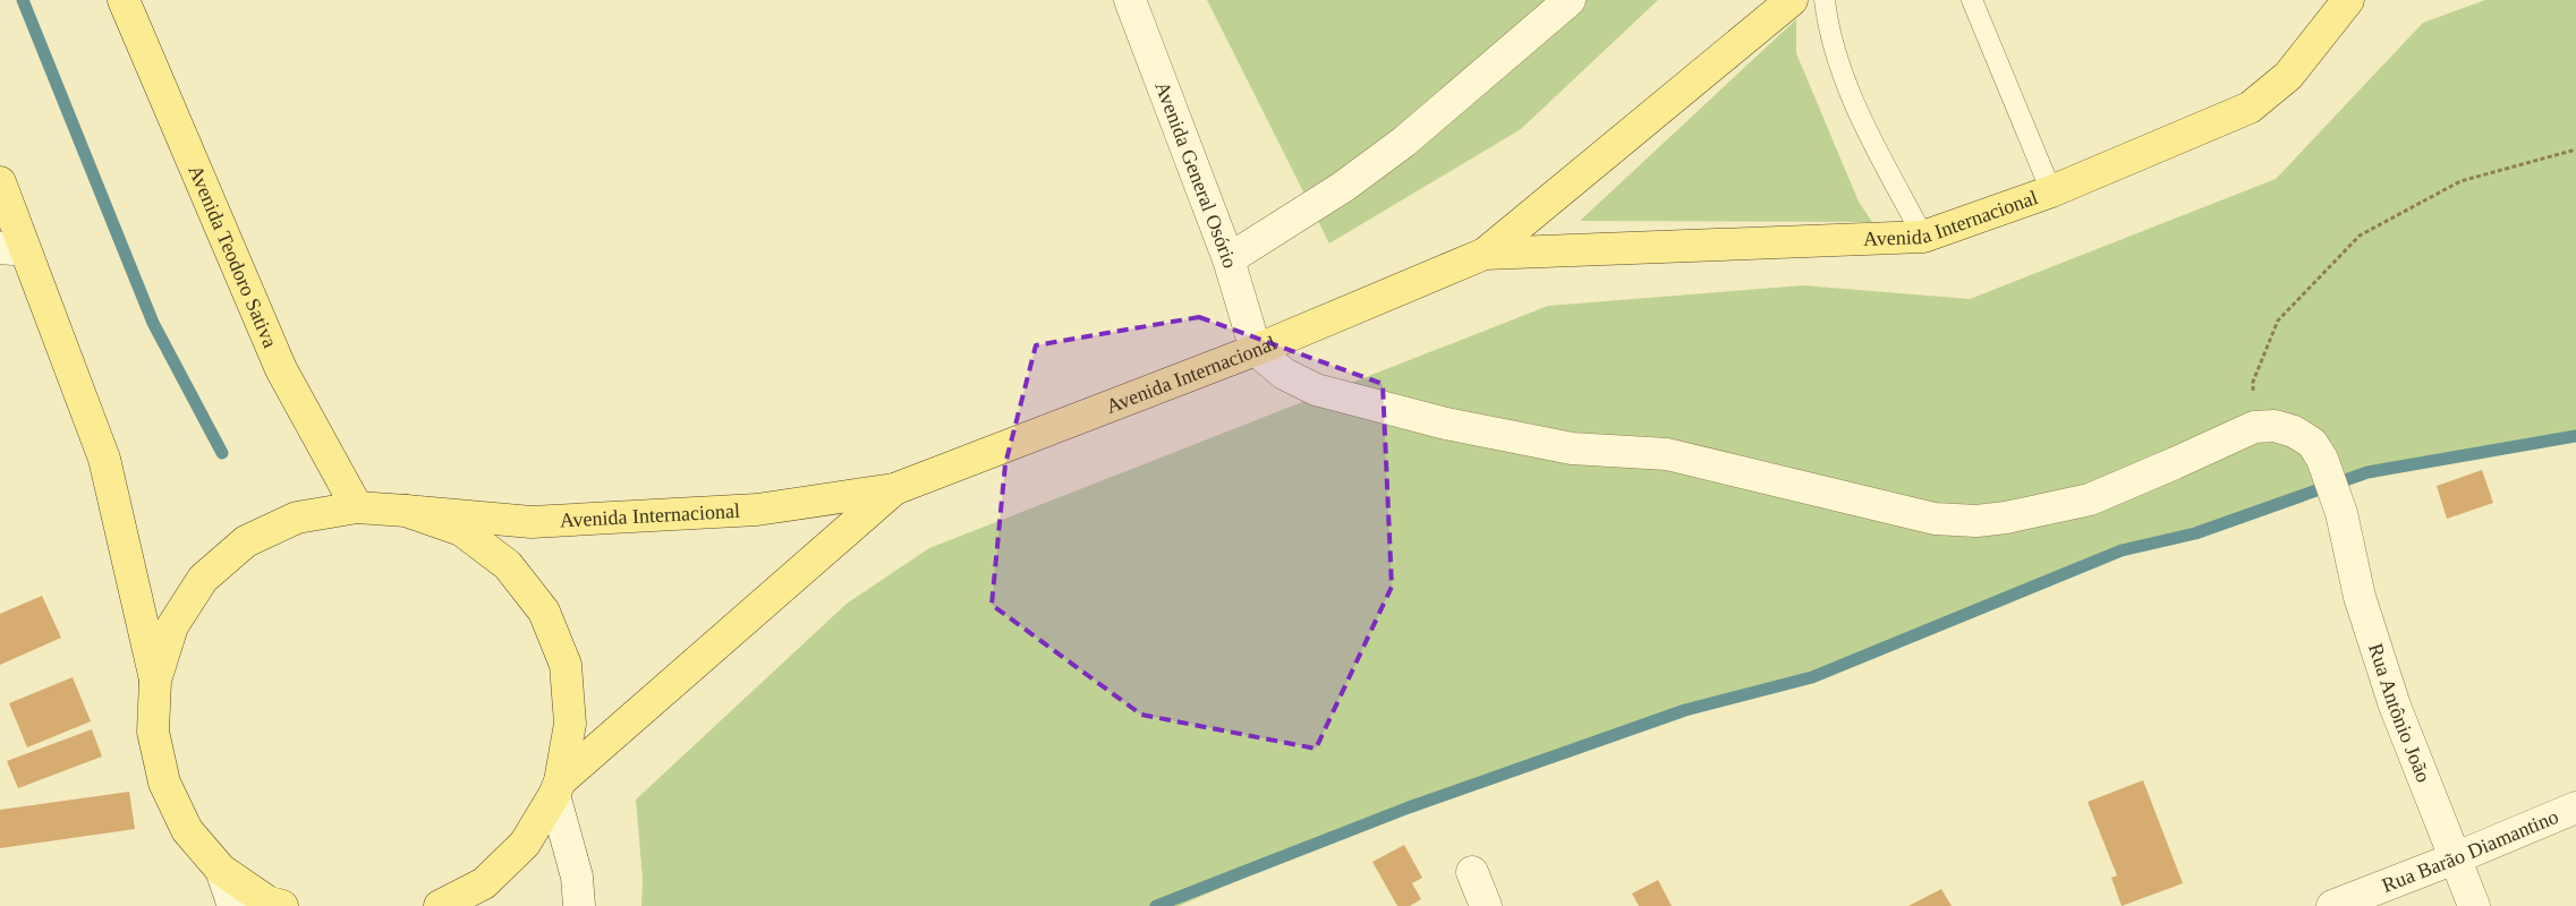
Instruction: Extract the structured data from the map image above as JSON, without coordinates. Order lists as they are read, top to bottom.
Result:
{
  "streets": {
    "main road": ["Avenida Internacional", "Avenida Teodoro Sativa"],
    "street": ["Avenida General Osório", "Rua Antônio João", "Rua Barão Diamantino"]
  },
  "crossings": [
    ["Avenida General Osório", "Avenida Internacional"],
    ["Rua Antônio João", "Rua Barão Diamantino"]
  ]
}
